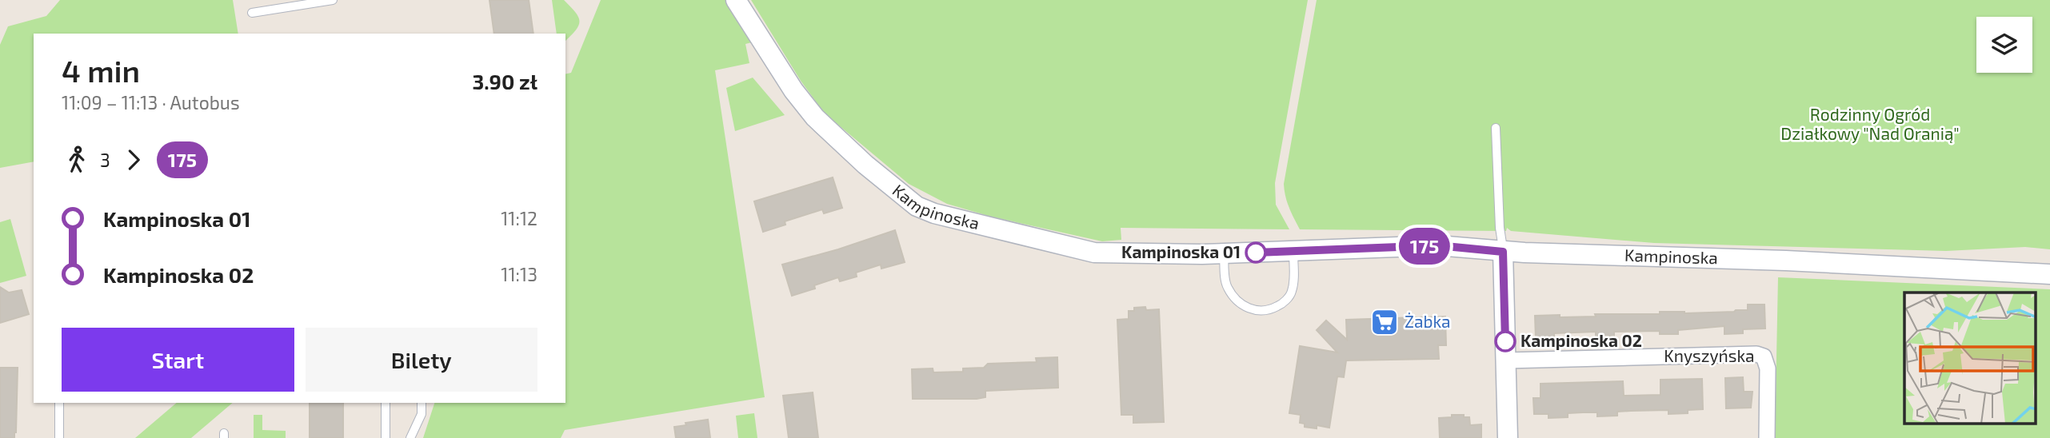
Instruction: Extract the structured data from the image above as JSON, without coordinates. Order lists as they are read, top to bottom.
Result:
{
  "streets": {
    "street": ["Kampinoska", "Knyszyńska"]
  },
  "parks": ["Rodzinny Ogród Działkowy \"Nad Oranią\""],
  "places": {
    "other": ["Kampinoska 01", "Kampinoska 02"],
    "supermarket": ["Żabka"]
  },
  "lines": ["bus line 175"],
  "page": {
    "on_map": "175",
    "heading": ["4 min", "11:09 – 11:13 · Autobus", "3.90 zł"],
    "legs": ["3", "175"],
    "list": [
      {
        "name": "Kampinoska 01",
        "value": "11:12"
      },
      {
        "name": "Kampinoska 02",
        "value": "11:13"
      }
    ],
    "buttons": ["Start", "Bilety"]
  }
}
